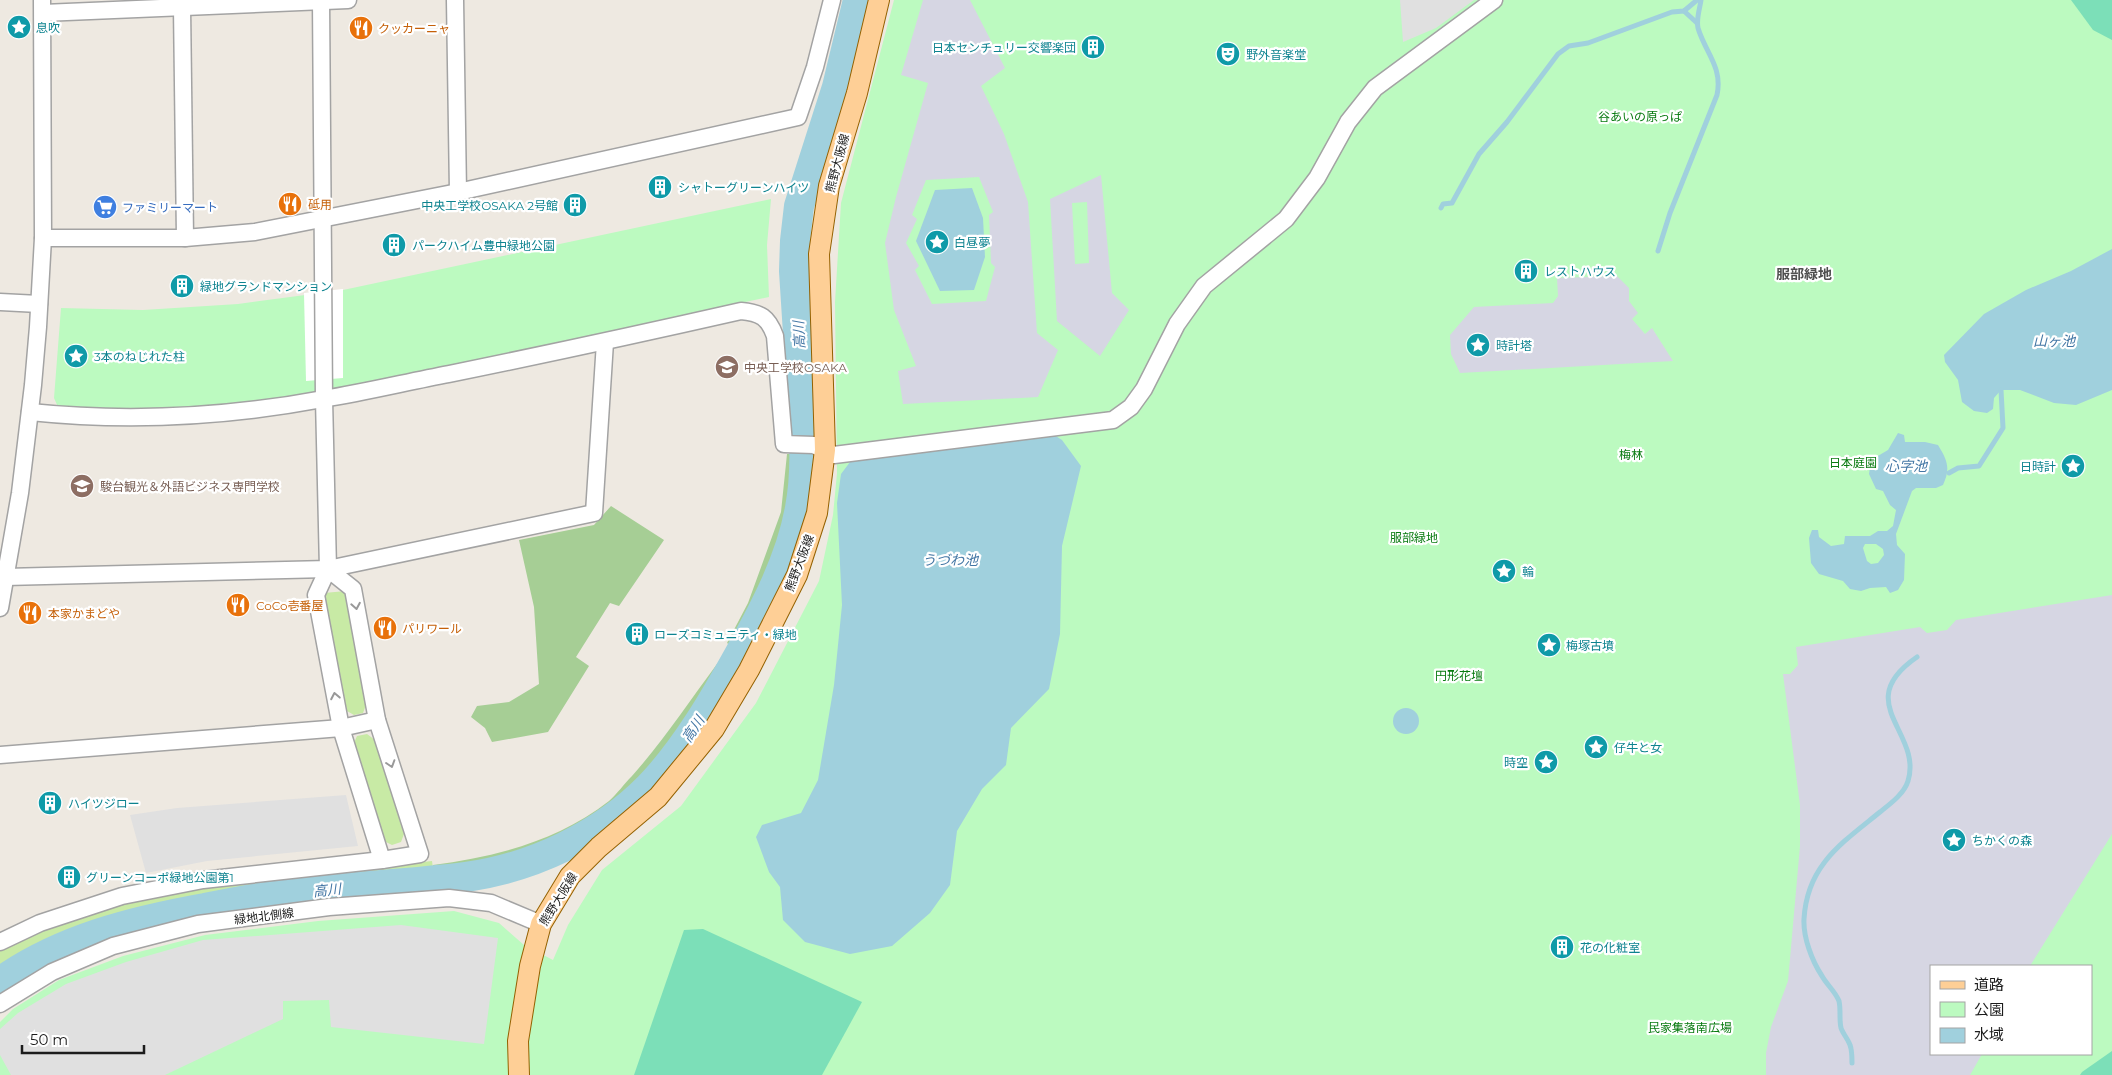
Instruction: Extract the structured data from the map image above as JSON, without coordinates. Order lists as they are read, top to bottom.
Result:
{
  "streets": {
    "main road": ["熊野大阪線"],
    "street": ["緑地北側線"]
  },
  "crossings": [
    ["熊野大阪線", "緑地北側線"]
  ],
  "districts": ["服部緑地"],
  "water": [
    "高川",
    "山ヶ池",
    "心字池",
    "うづわ池"
  ],
  "parks": [
    "谷あいの原っぱ",
    "梅林",
    "日本庭園",
    "服部緑地",
    "円形花壇",
    "民家集落南広場"
  ],
  "places": {
    "place": [
      "息吹",
      "白昼夢",
      "時計塔",
      "3本のねじれた柱",
      "日時計",
      "輪",
      "梅塚古墳",
      "仔牛と女",
      "時空",
      "ちかくの森"
    ],
    "restaurant": [
      "クッカーニャ",
      "砥用",
      "CoCo壱番屋",
      "本家かまどや",
      "パリワール"
    ],
    "building": [
      "日本センチュリー交響楽団",
      "シャトーグリーンハイツ",
      "中央工学校OSAKA 2号館",
      "パークハイム豊中緑地公園",
      "レストハウス",
      "緑地グランドマンション",
      "ローズコミュニティ・緑地",
      "ハイツジロー",
      "グリーンコーポ緑地公園第1",
      "花の化粧室"
    ],
    "theatre": ["野外音楽堂"],
    "supermarket": ["ファミリーマート"],
    "school or university": ["中央工学校OSAKA", "駿台観光＆外語ビジネス専門学校"]
  },
  "legend": ["道路", "公園", "水域"],
  "scale_bar": "50 m"
}
